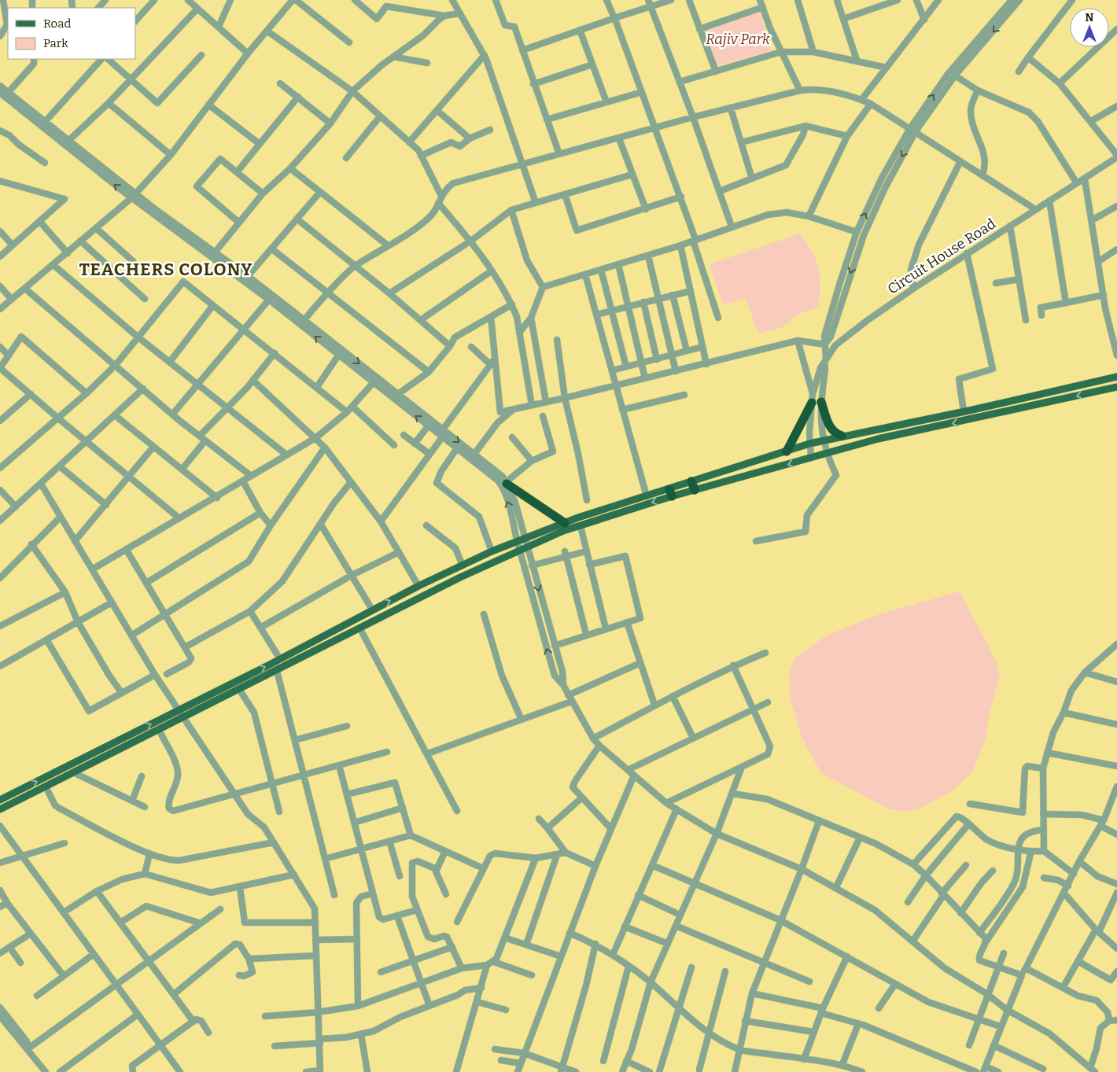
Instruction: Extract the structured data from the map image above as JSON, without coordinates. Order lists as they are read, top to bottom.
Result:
{
  "streets": {
    "street": ["Circuit House Road"]
  },
  "districts": ["TEACHERS COLONY"],
  "parks": ["Rajiv Park"],
  "legend": ["Road", "Park"],
  "north": "top"
}
